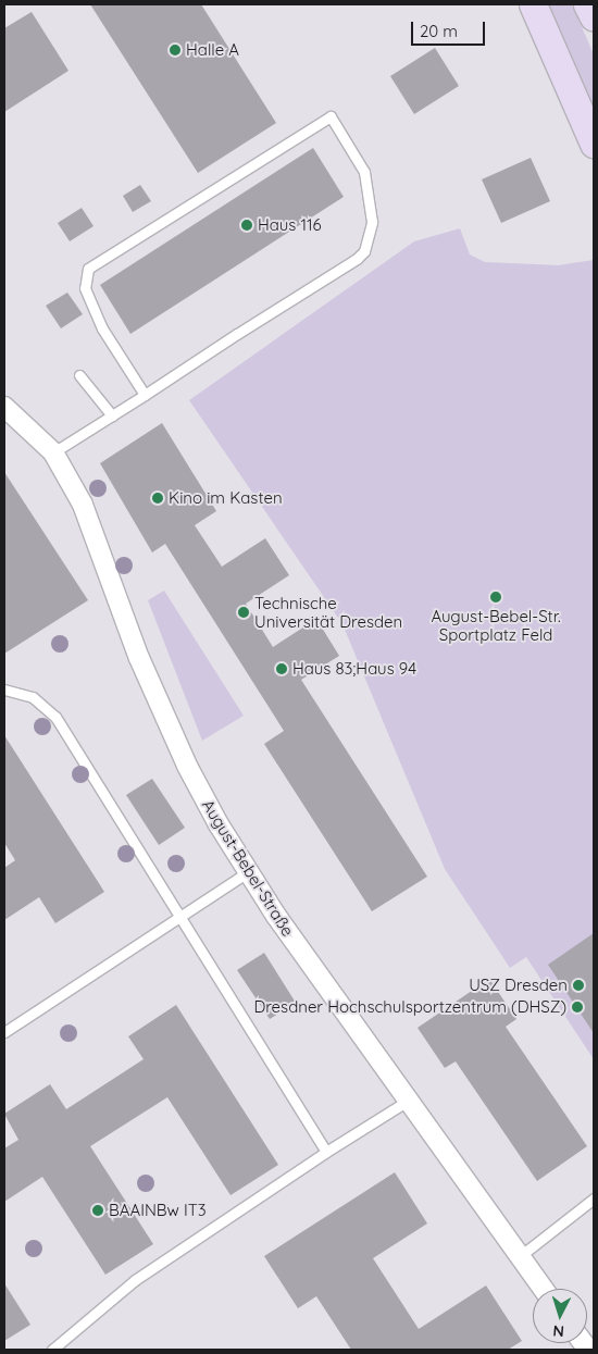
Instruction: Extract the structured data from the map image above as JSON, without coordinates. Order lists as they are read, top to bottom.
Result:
{
  "streets": {
    "street": ["August-Bebel-Straße"]
  },
  "places": [
    "Halle A",
    "Haus 116",
    "Kino im Kasten",
    "August-Bebel-Str. Sportplatz Feld",
    "Technische Universität Dresden",
    "Haus 83;Haus 94",
    "USZ Dresden",
    "Dresdner Hochschulsportzentrum (DHSZ)",
    "BAAINBw IT3"
  ],
  "scale_bar": "20 m",
  "north": "bottom"
}
